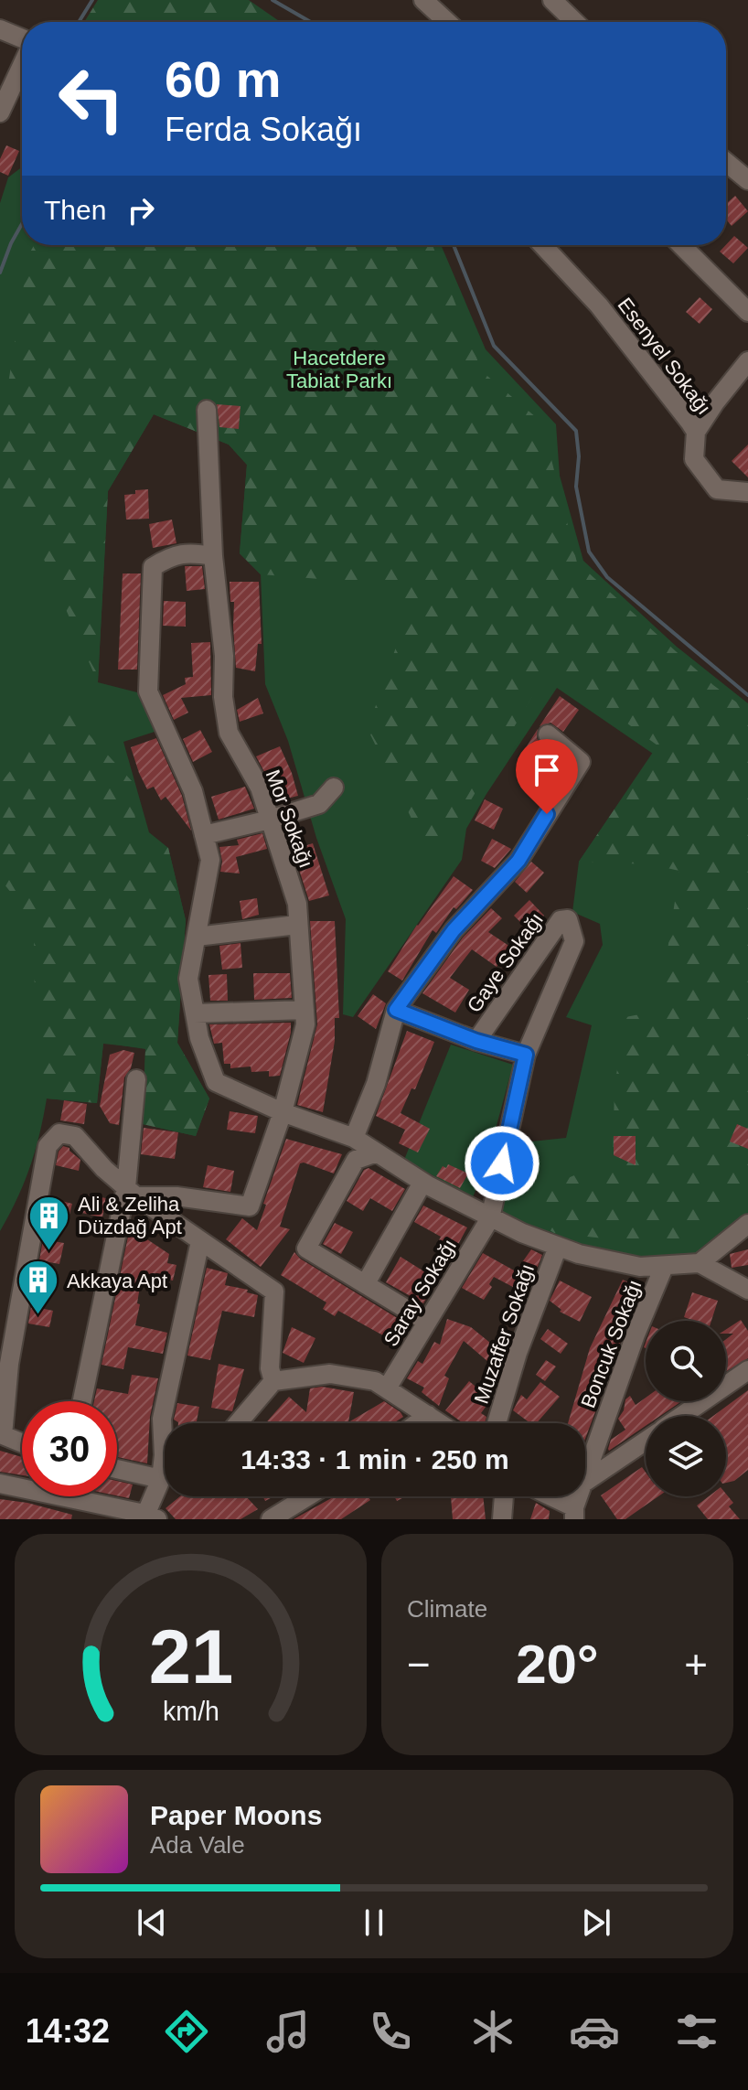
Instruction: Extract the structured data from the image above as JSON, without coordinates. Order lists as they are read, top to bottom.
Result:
{
  "streets": {
    "street": [
      "Esenyel Sokağı",
      "Mor Sokağı",
      "Gaye Sokağı",
      "Saray Sokağı",
      "Muzaffer Sokağı",
      "Boncuk Sokağı"
    ]
  },
  "crossings": [
    ["Gaye Sokağı", "Saray Sokağı"]
  ],
  "parks": ["Hacetdere Tabiat Parkı"],
  "places": {
    "building": ["Ali & Zeliha Düzdağ Apt", "Akkaya Apt"]
  },
  "page": {
    "turn": ["60 m", "Ferda Sokağı"],
    "then": "Then",
    "limit": "30",
    "trip": "14:33 · 1 min · 250 m",
    "tile": "Climate",
    "heat": ["−", "20°", "+"],
    "song": ["Paper Moons", "Ada Vale"],
    "tabs": "14:32",
    "gauge": ["21", "km/h"]
  }
}
